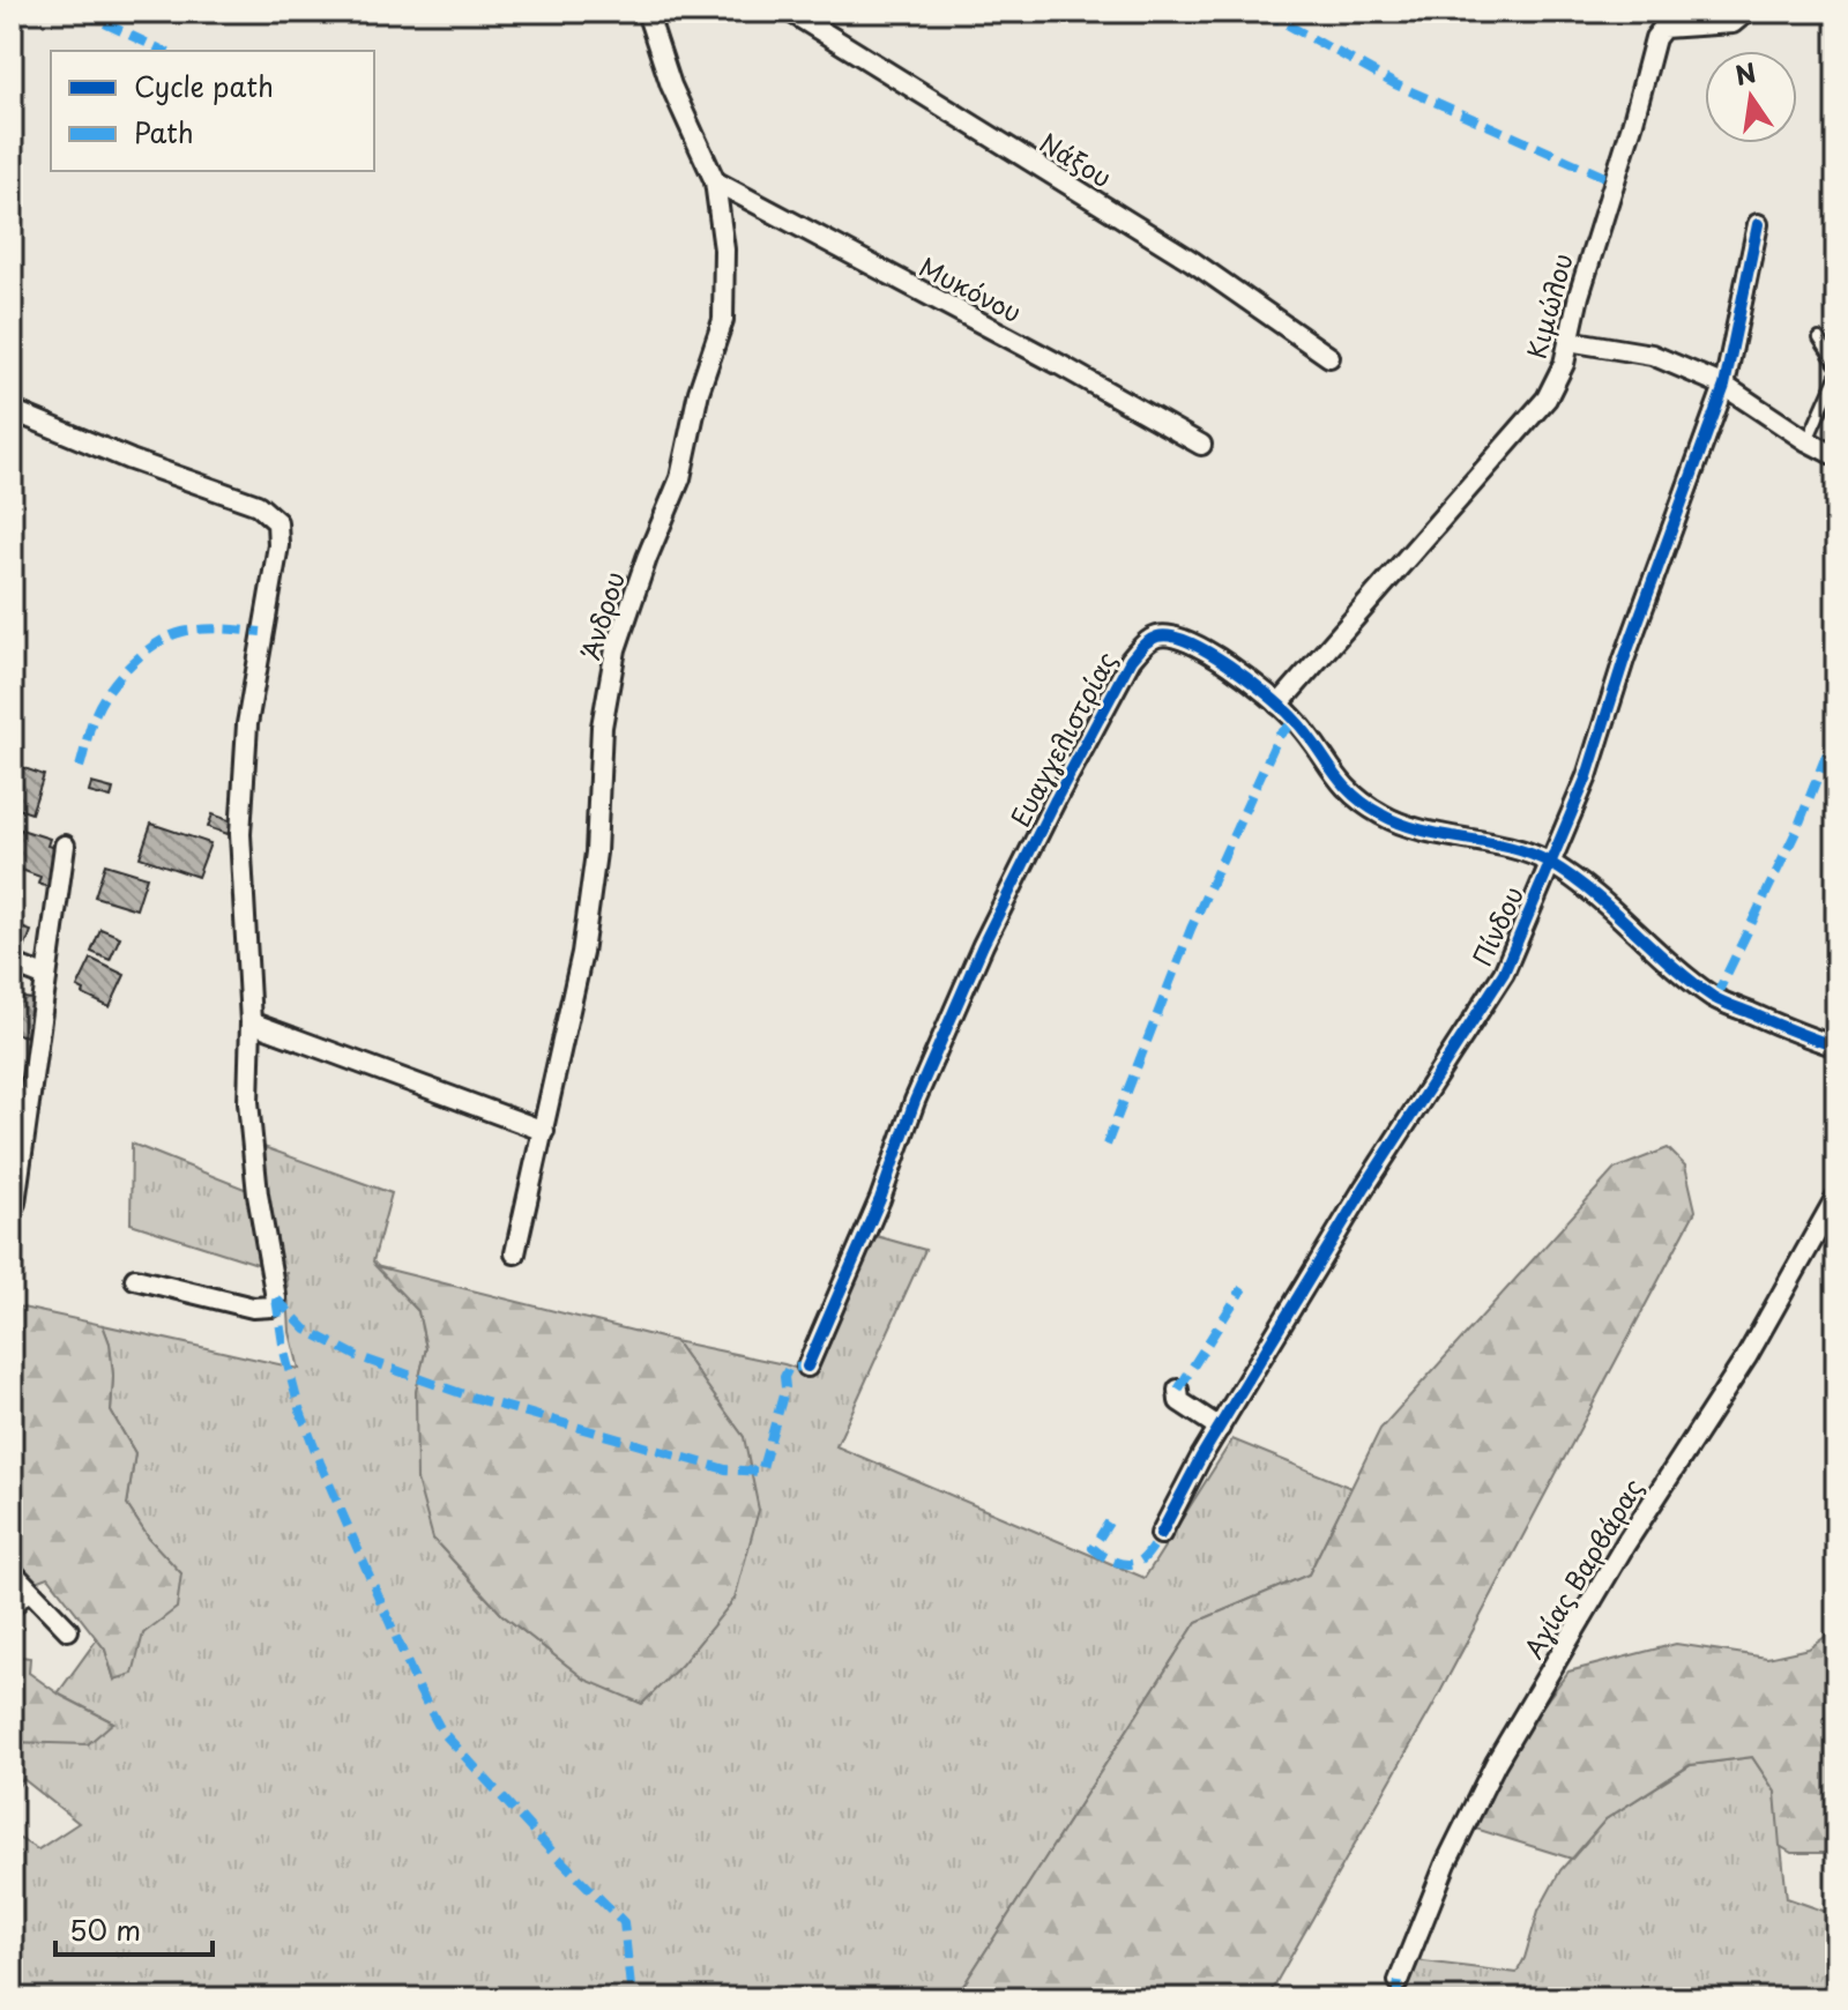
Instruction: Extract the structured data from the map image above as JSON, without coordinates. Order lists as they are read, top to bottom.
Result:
{
  "streets": {
    "street": [
      "Νάξου",
      "Μυκόνου",
      "Κιμώλου",
      "Άνδρου",
      "Ευαγγελιστρίας",
      "Πίνδου",
      "Αγίας Βαρβάρας"
    ]
  },
  "crossings": [
    ["Μυκόνου", "Άνδρου"],
    ["Κιμώλου", "Ευαγγελιστρίας"],
    ["Ευαγγελιστρίας", "Πίνδου"]
  ],
  "legend": ["Cycle path", "Path"],
  "scale_bar": "50 m",
  "north": "top"
}
